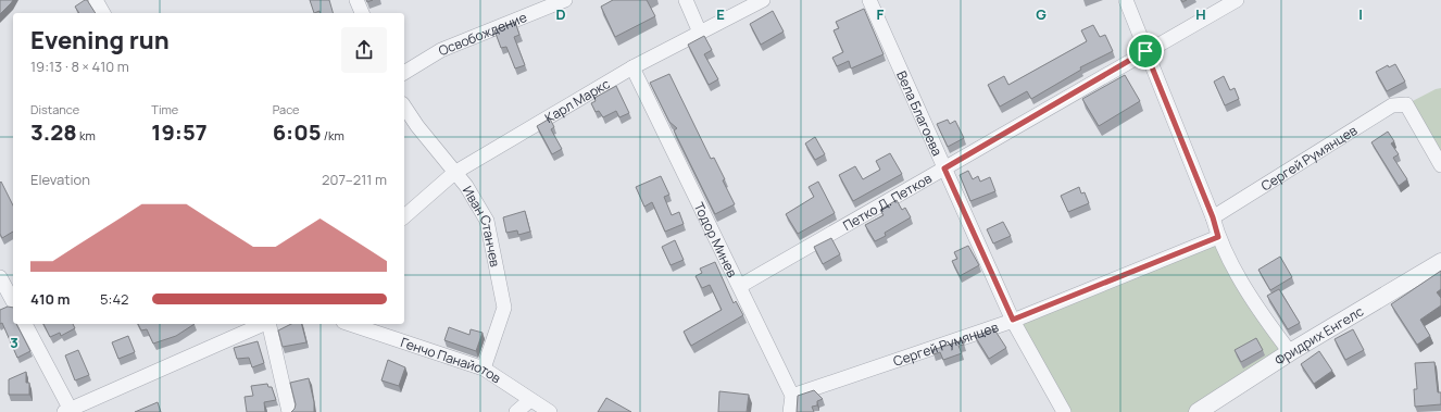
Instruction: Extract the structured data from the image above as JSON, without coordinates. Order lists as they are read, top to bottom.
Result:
{
  "streets": {
    "street": [
      "Освобождение",
      "Карл Маркс",
      "Вела Благоева",
      "Сергей Румянцев",
      "Петко Д. Петков",
      "Иван Станчев",
      "Тодор Минев",
      "Фридрих Енгелс",
      "Генчо Панайотов"
    ]
  },
  "crossings": [
    ["Карл Маркс", "Иван Станчев"],
    ["Карл Маркс", "Тодор Минев"],
    ["Вела Благоева", "Сергей Румянцев"],
    ["Вела Благоева", "Петко Д. Петков"],
    ["Сергей Румянцев", "Тодор Минев"],
    ["Петко Д. Петков", "Тодор Минев"],
    ["Иван Станчев", "Генчо Панайотов"]
  ],
  "page": {
    "heading": ["Evening run", "19:13 · 8 × 410 m"],
    "stats": [
      ["Distance", "3.28 km"],
      ["Time", "19:57"],
      ["Pace", "6:05 /km"]
    ],
    "chart": ["Elevation", "207–211 m"],
    "list": [
      {
        "name": "410 m",
        "note": "5:42"
      }
    ]
  },
  "grid": {
    "columns": [
      "D",
      "E",
      "F",
      "G",
      "H",
      "I"
    ],
    "rows": ["3"]
  }
}
